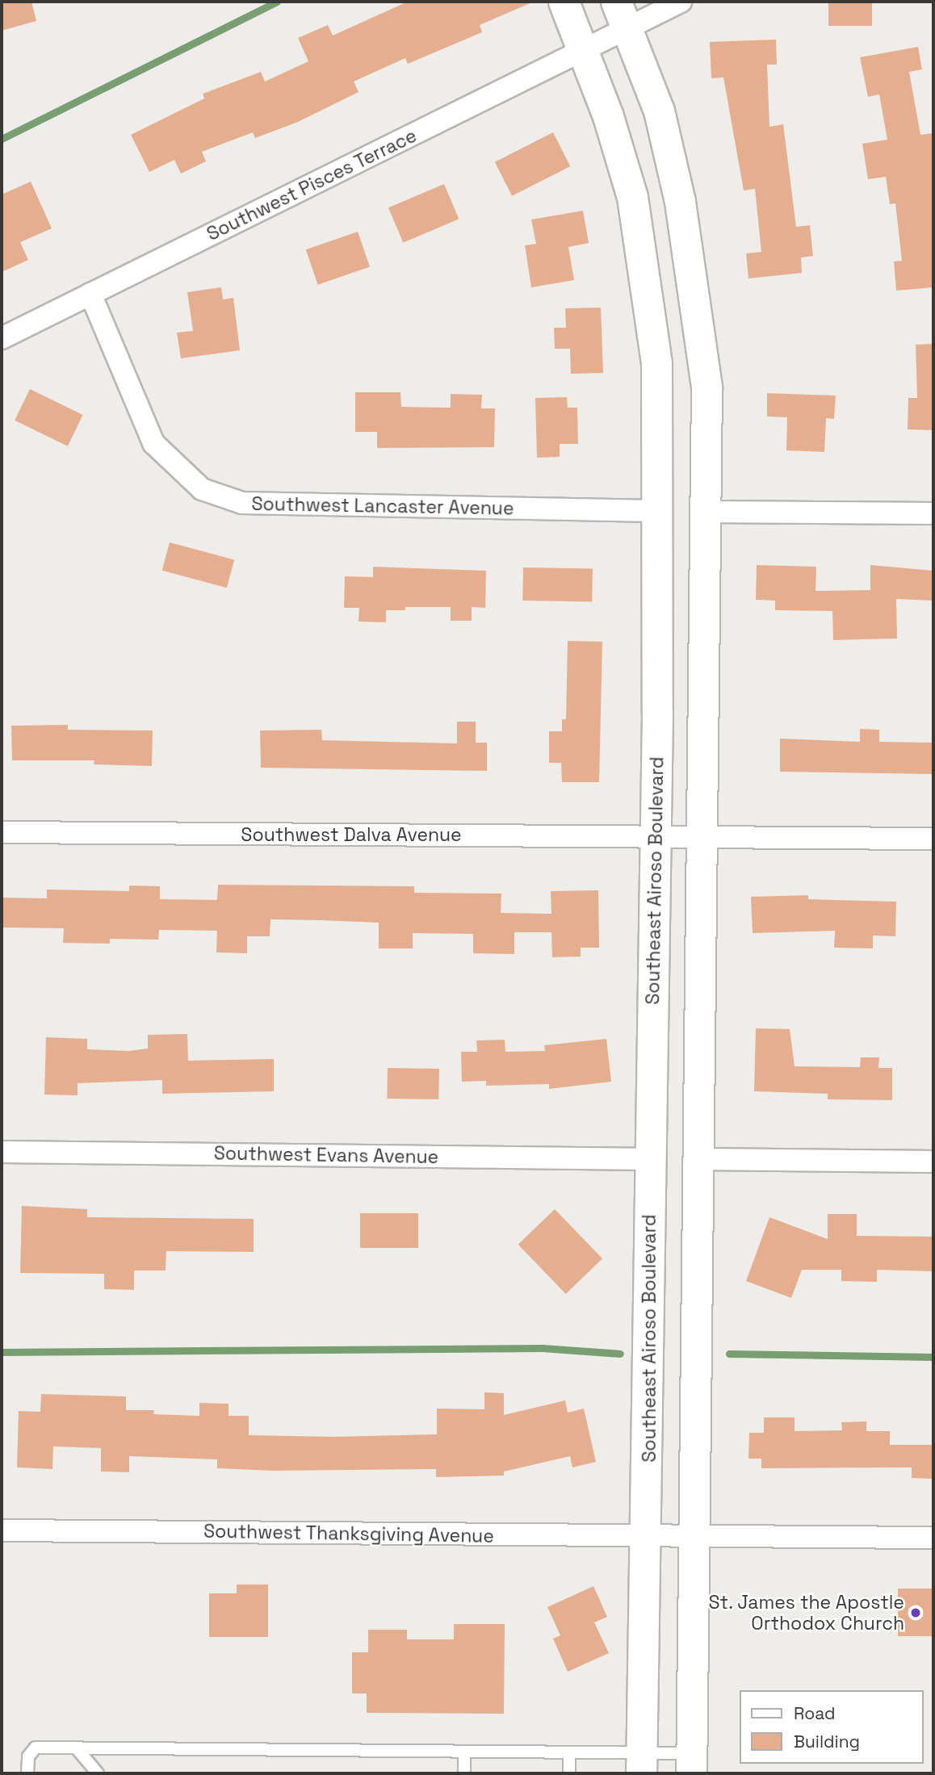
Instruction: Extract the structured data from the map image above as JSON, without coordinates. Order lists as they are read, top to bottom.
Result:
{
  "streets": {
    "main road": ["Southeast Airoso Boulevard"],
    "street": [
      "Southwest Pisces Terrace",
      "Southwest Lancaster Avenue",
      "Southwest Dalva Avenue",
      "Southwest Evans Avenue",
      "Southwest Thanksgiving Avenue"
    ]
  },
  "crossings": [
    ["Southwest Pisces Terrace", "Southwest Lancaster Avenue"],
    ["Southwest Pisces Terrace", "Southeast Airoso Boulevard"],
    ["Southwest Lancaster Avenue", "Southeast Airoso Boulevard"],
    ["Southwest Dalva Avenue", "Southeast Airoso Boulevard"],
    ["Southeast Airoso Boulevard", "Southwest Evans Avenue"],
    ["Southeast Airoso Boulevard", "Southwest Thanksgiving Avenue"]
  ],
  "places": ["St. James the Apostle Orthodox Church"],
  "legend": ["Road", "Building"]
}
